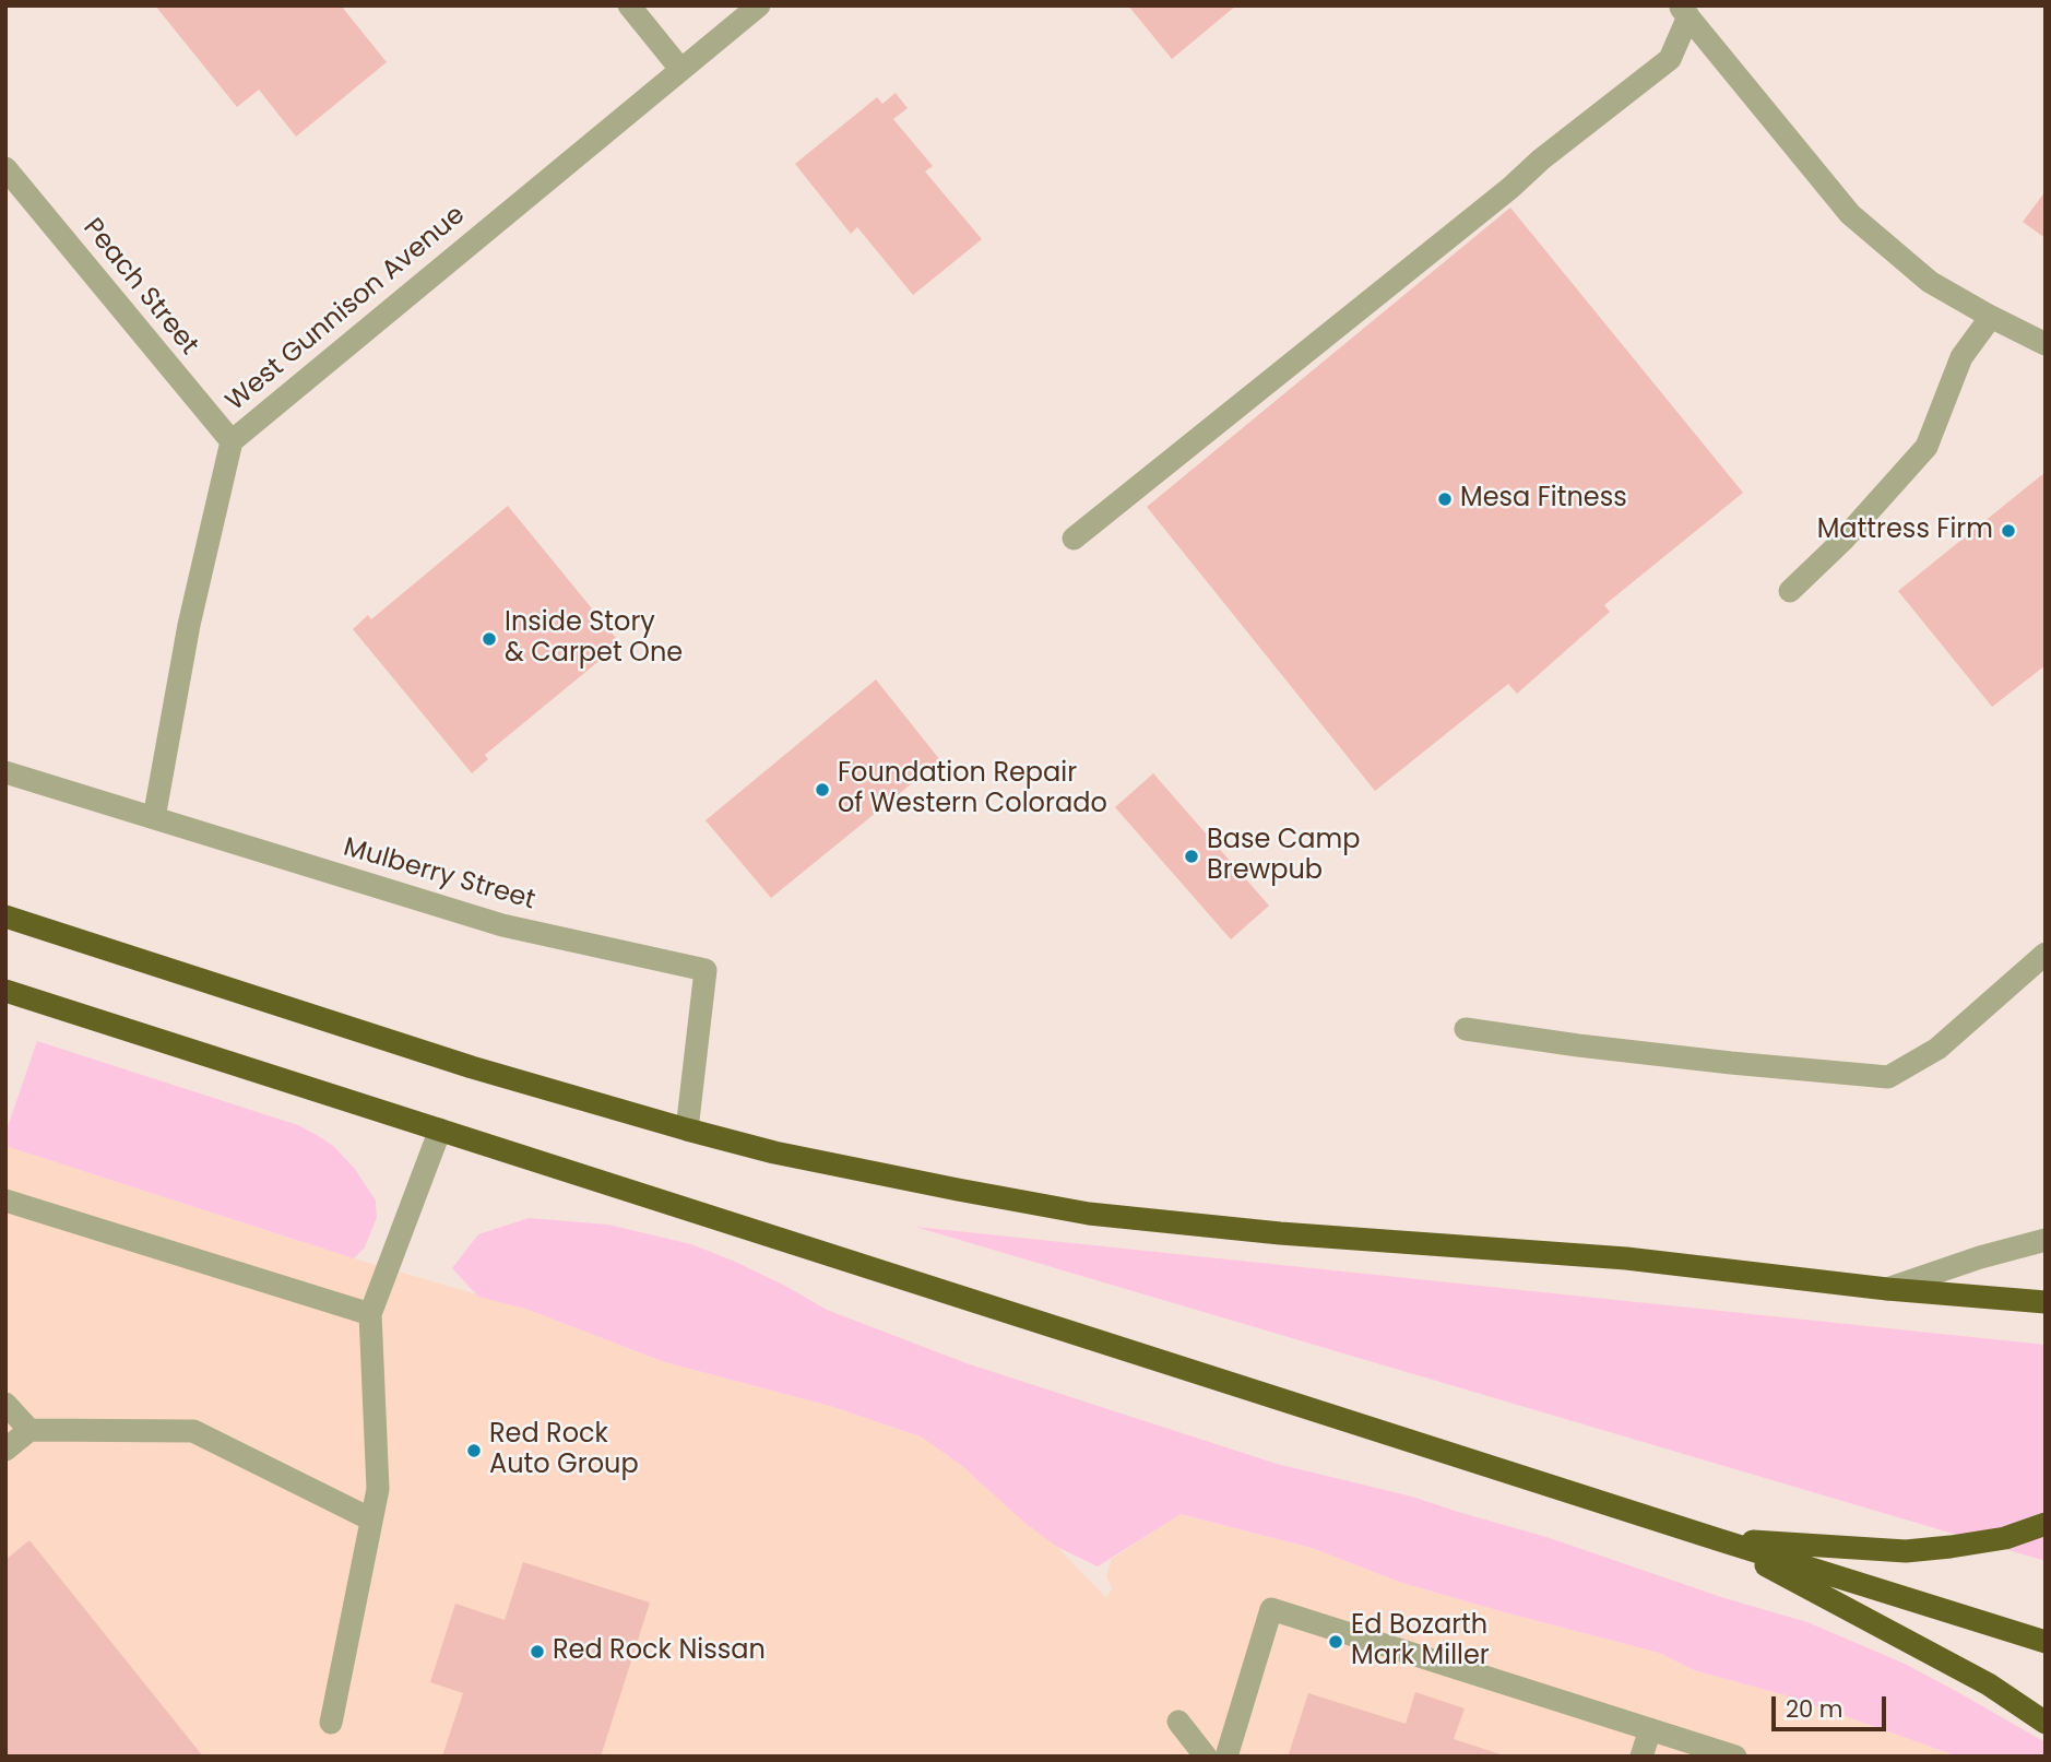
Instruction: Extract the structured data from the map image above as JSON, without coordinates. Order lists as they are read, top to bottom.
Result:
{
  "streets": {
    "street": ["Peach Street", "West Gunnison Avenue", "Mulberry Street"]
  },
  "crossings": [
    ["Peach Street", "West Gunnison Avenue"],
    ["West Gunnison Avenue", "Mulberry Street"]
  ],
  "places": [
    "Mesa Fitness",
    "Mattress Firm",
    "Inside Story & Carpet One",
    "Foundation Repair of Western Colorado",
    "Base Camp Brewpub",
    "Red Rock Auto Group",
    "Ed Bozarth Mark Miller",
    "Red Rock Nissan"
  ],
  "scale_bar": "20 m"
}
